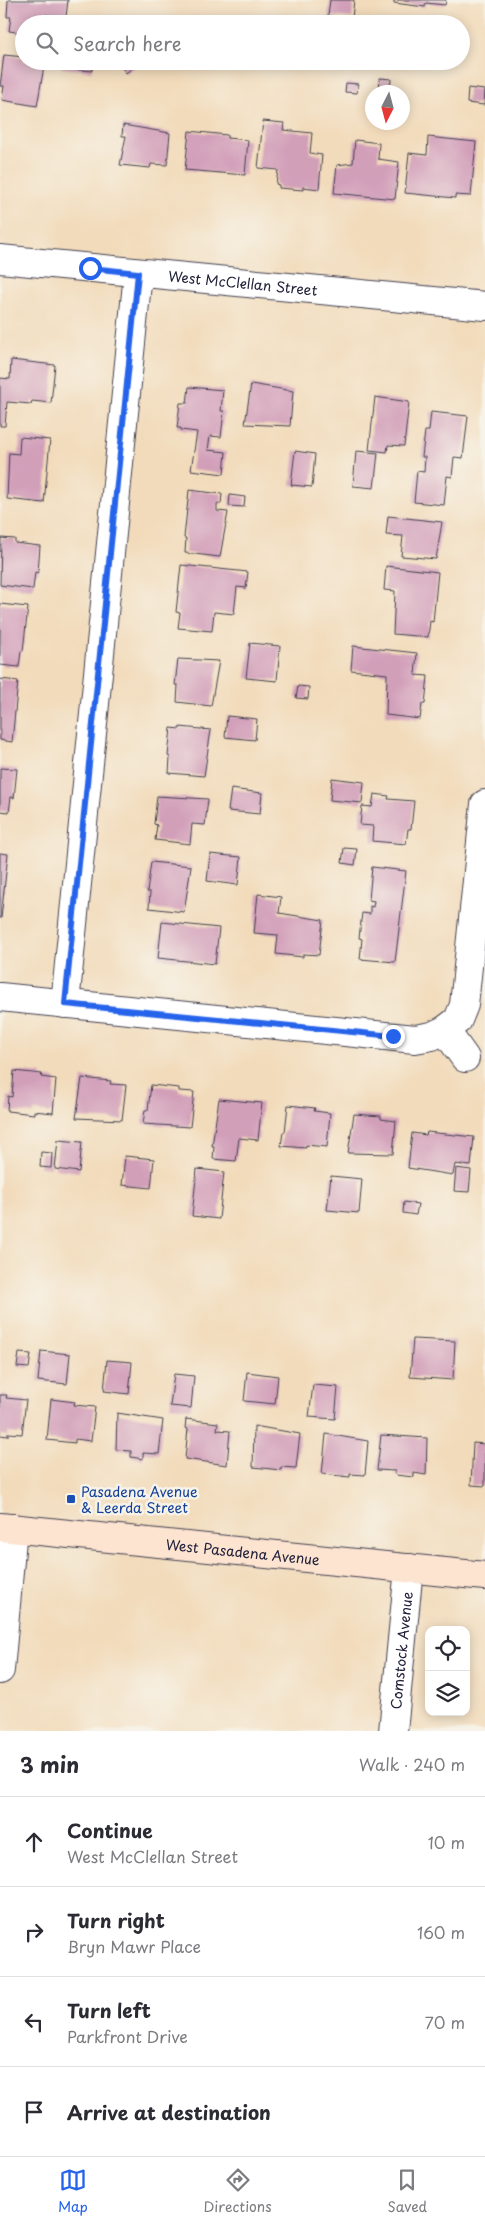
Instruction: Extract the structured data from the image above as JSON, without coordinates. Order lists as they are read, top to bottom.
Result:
{
  "streets": {
    "street": ["West McClellan Street", "West Pasadena Avenue", "Comstock Avenue"]
  },
  "crossings": [
    ["West Pasadena Avenue", "Comstock Avenue"]
  ],
  "places": {
    "transit": ["Pasadena Avenue & Leerda Street"]
  },
  "north": "bottom",
  "page": {
    "search": "Search here",
    "heading": ["3 min", "Walk · 240 m"],
    "list": [
      ["Continue", "West McClellan Street", "10 m"],
      ["Turn right", "Bryn Mawr Place", "160 m"],
      ["Turn left", "Parkfront Drive", "70 m"],
      "Arrive at destination"
    ],
    "nav": ["Map", "Directions", "Saved"]
  }
}
